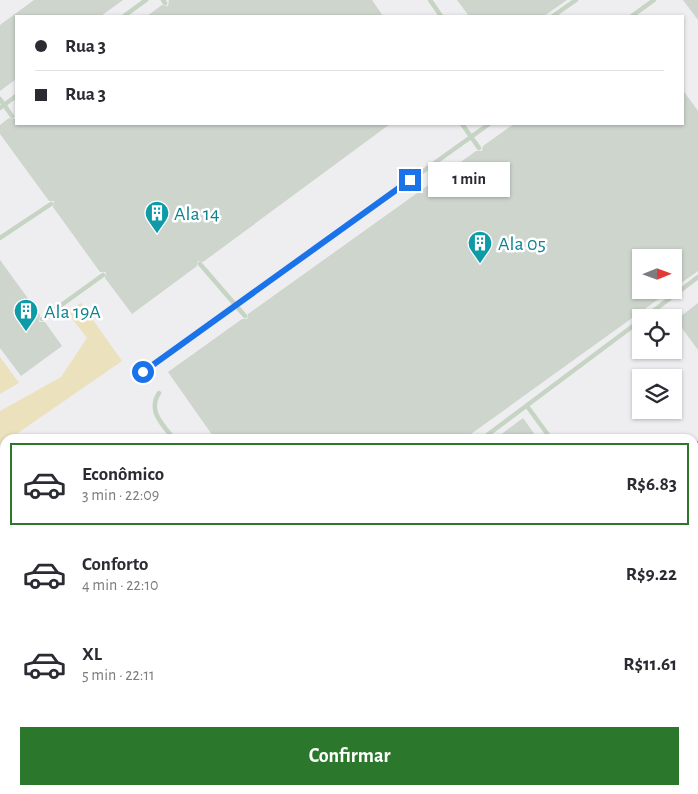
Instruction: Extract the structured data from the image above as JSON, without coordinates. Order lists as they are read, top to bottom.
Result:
{
  "places": {
    "building": ["Ala 14", "Ala 05", "Ala 19A"]
  },
  "north": "right",
  "page": {
    "banner": ["Rua 3", "Rua 3"],
    "bubble": "1 min",
    "list": [
      {
        "name": "Econômico",
        "note": "3 min · 22:09",
        "value": "R$6.83"
      },
      {
        "name": "Conforto",
        "note": "4 min · 22:10",
        "value": "R$9.22"
      },
      {
        "name": "XL",
        "note": "5 min · 22:11",
        "value": "R$11.61"
      }
    ],
    "buttons": "Confirmar"
  }
}
